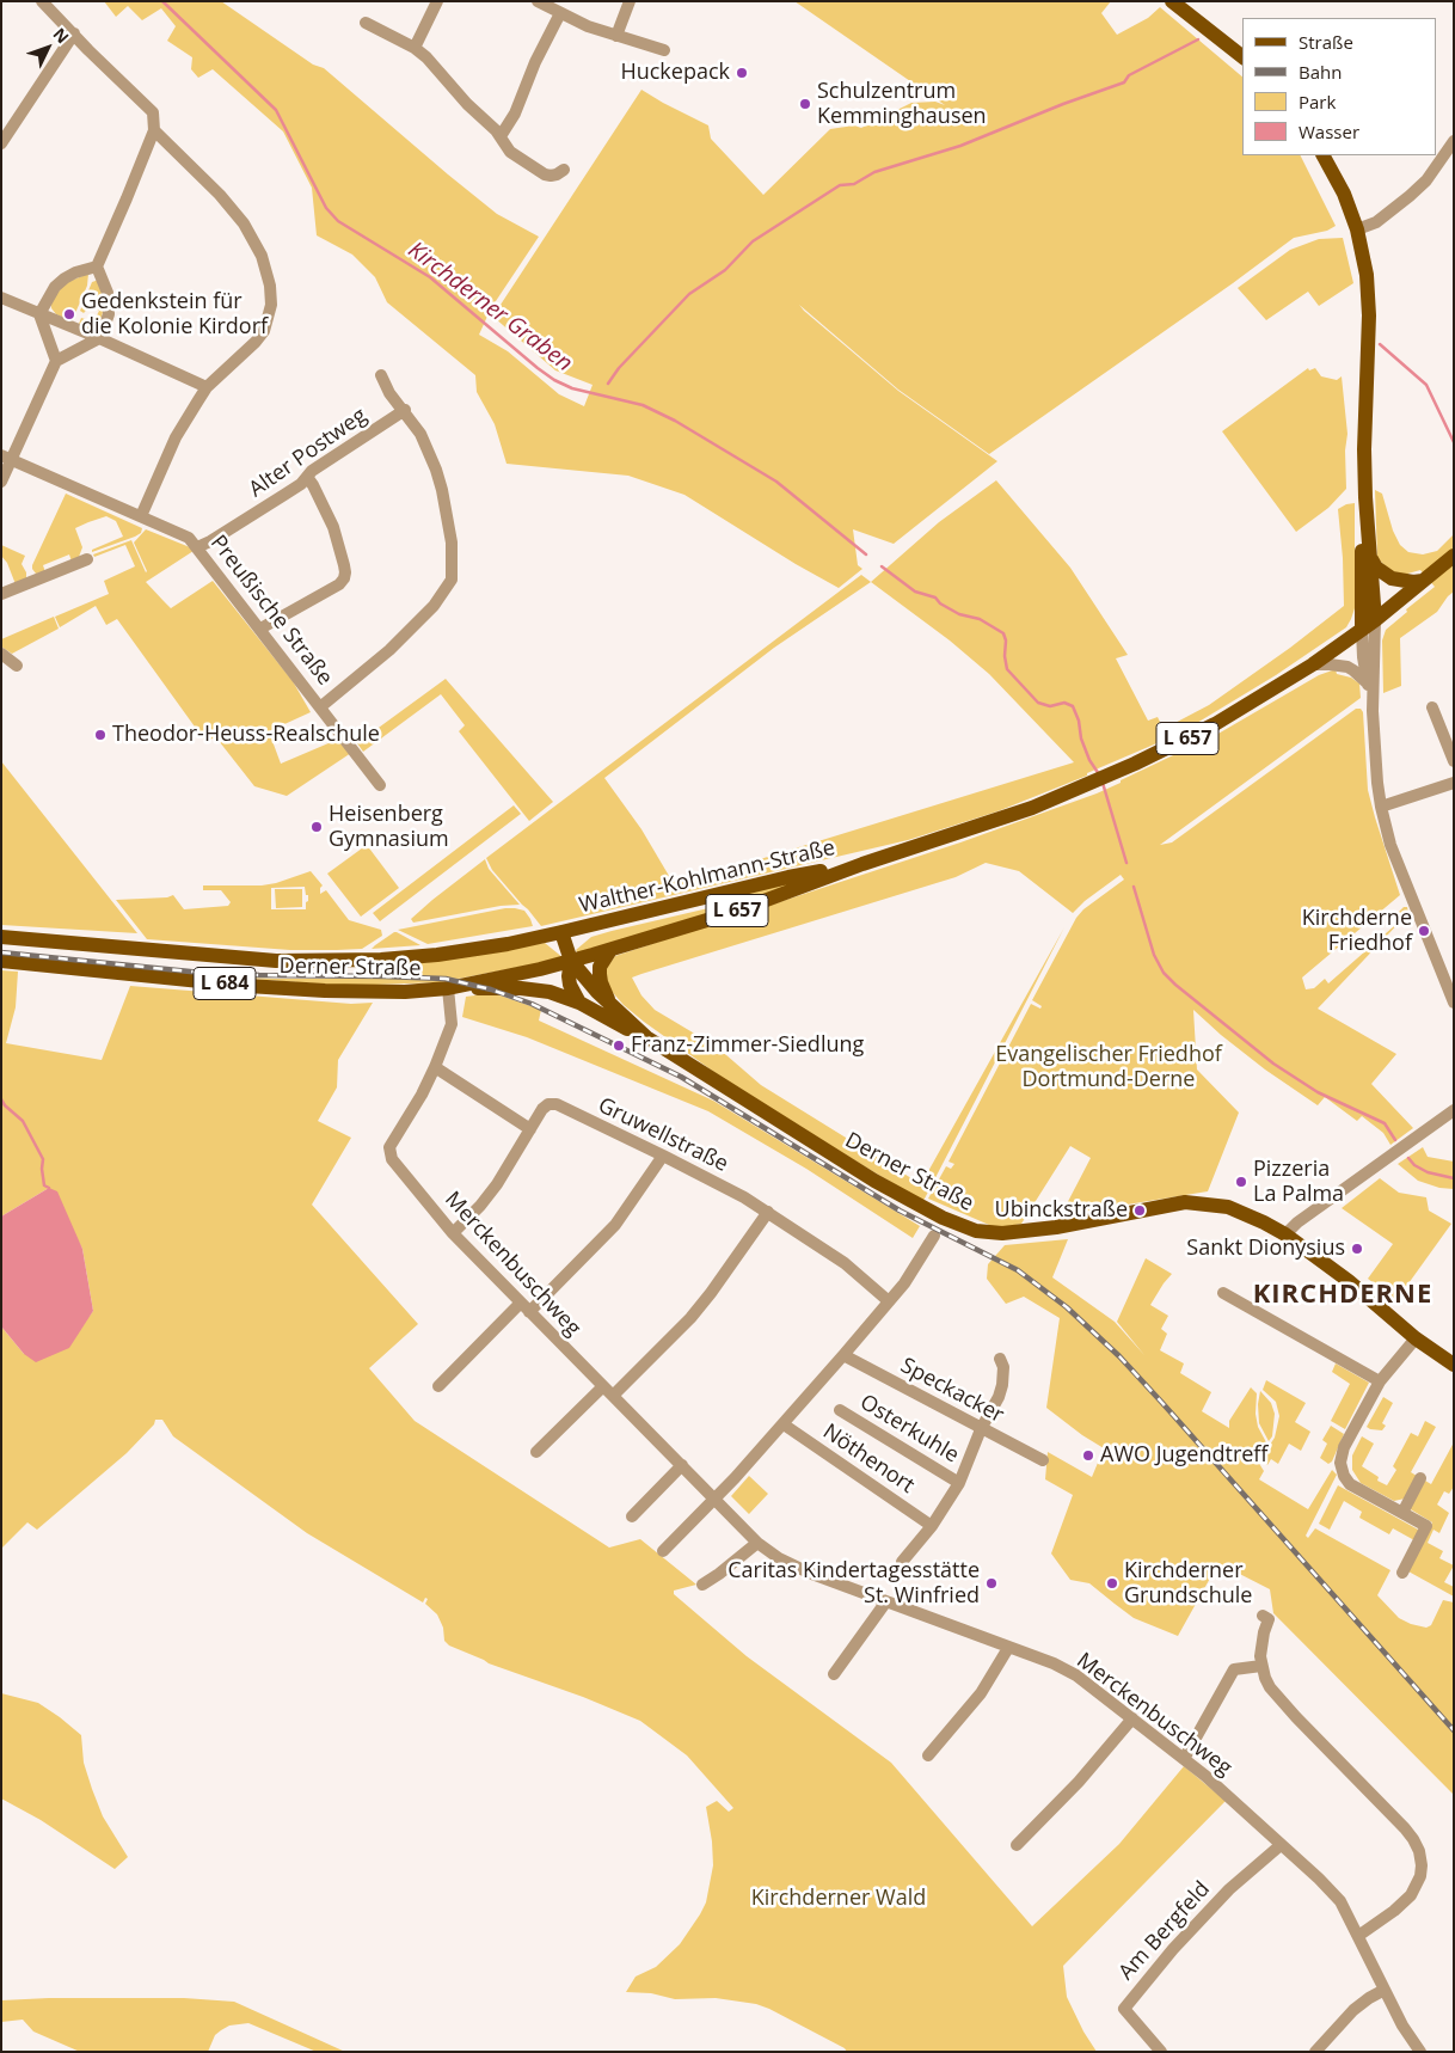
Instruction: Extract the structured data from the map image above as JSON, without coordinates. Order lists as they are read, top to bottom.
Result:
{
  "streets": {
    "main road": [
      "L 657",
      "Walther-Kohlmann-Straße",
      "Derner Straße",
      "L 684"
    ],
    "street": [
      "Alter Postweg",
      "Preußische Straße",
      "Gruwellstraße",
      "Merckenbuschweg",
      "Speckacker",
      "Osterkuhle",
      "Nöthenort",
      "Am Bergfeld"
    ]
  },
  "crossings": [
    ["Alter Postweg", "Preußische Straße"],
    ["Walther-Kohlmann-Straße", "Derner Straße"],
    ["Walther-Kohlmann-Straße", "L 684"],
    ["Derner Straße", "L 684"],
    ["Derner Straße", "Merckenbuschweg"],
    ["L 684", "Merckenbuschweg"],
    ["Gruwellstraße", "Merckenbuschweg"],
    ["Merckenbuschweg", "Am Bergfeld"]
  ],
  "districts": ["KIRCHDERNE"],
  "water": ["Kirchderner Graben"],
  "parks": ["Evangelischer Friedhof Dortmund-Derne", "Kirchderner Wald"],
  "places": [
    "Huckepack",
    "Schulzentrum Kemminghausen",
    "Gedenkstein für die Kolonie Kirdorf",
    "Theodor-Heuss-Realschule",
    "Heisenberg Gymnasium",
    "Kirchderne Friedhof",
    "Franz-Zimmer-Siedlung",
    "Pizzeria La Palma",
    "Ubinckstraße",
    "Sankt Dionysius",
    "AWO Jugendtreff",
    "Caritas Kindertagesstätte St. Winfried",
    "Kirchderner Grundschule"
  ],
  "legend": [
    "Straße",
    "Bahn",
    "Park",
    "Wasser"
  ],
  "north": "top right"
}
